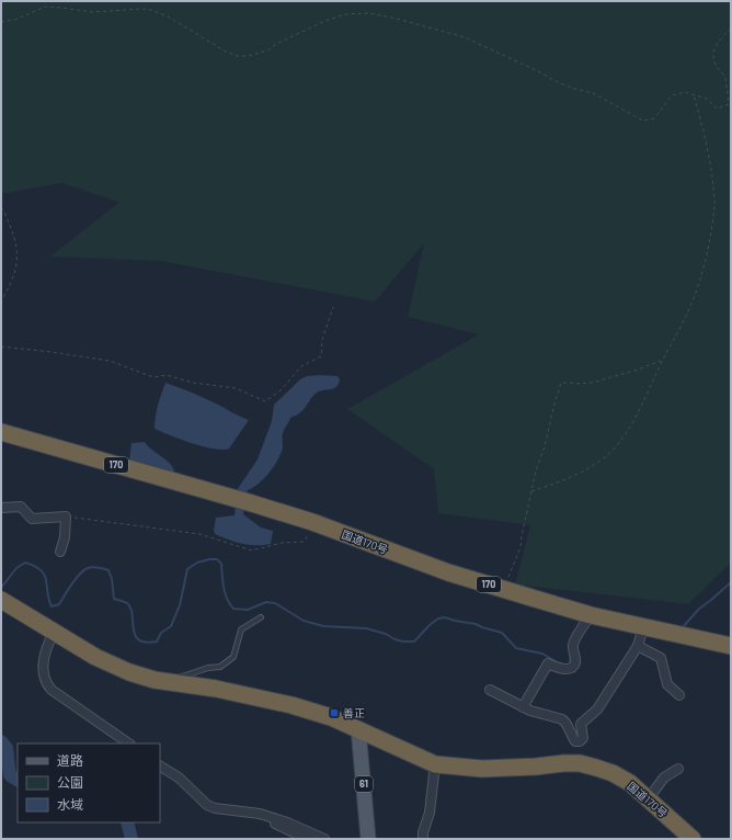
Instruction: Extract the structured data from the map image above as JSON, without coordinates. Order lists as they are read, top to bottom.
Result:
{
  "streets": {
    "highway": ["170", "国道170号"],
    "main road": ["61"]
  },
  "crossings": [
    ["国道170号", "61"]
  ],
  "places": {
    "transit": ["善正"]
  },
  "legend": ["道路", "公園", "水域"]
}
